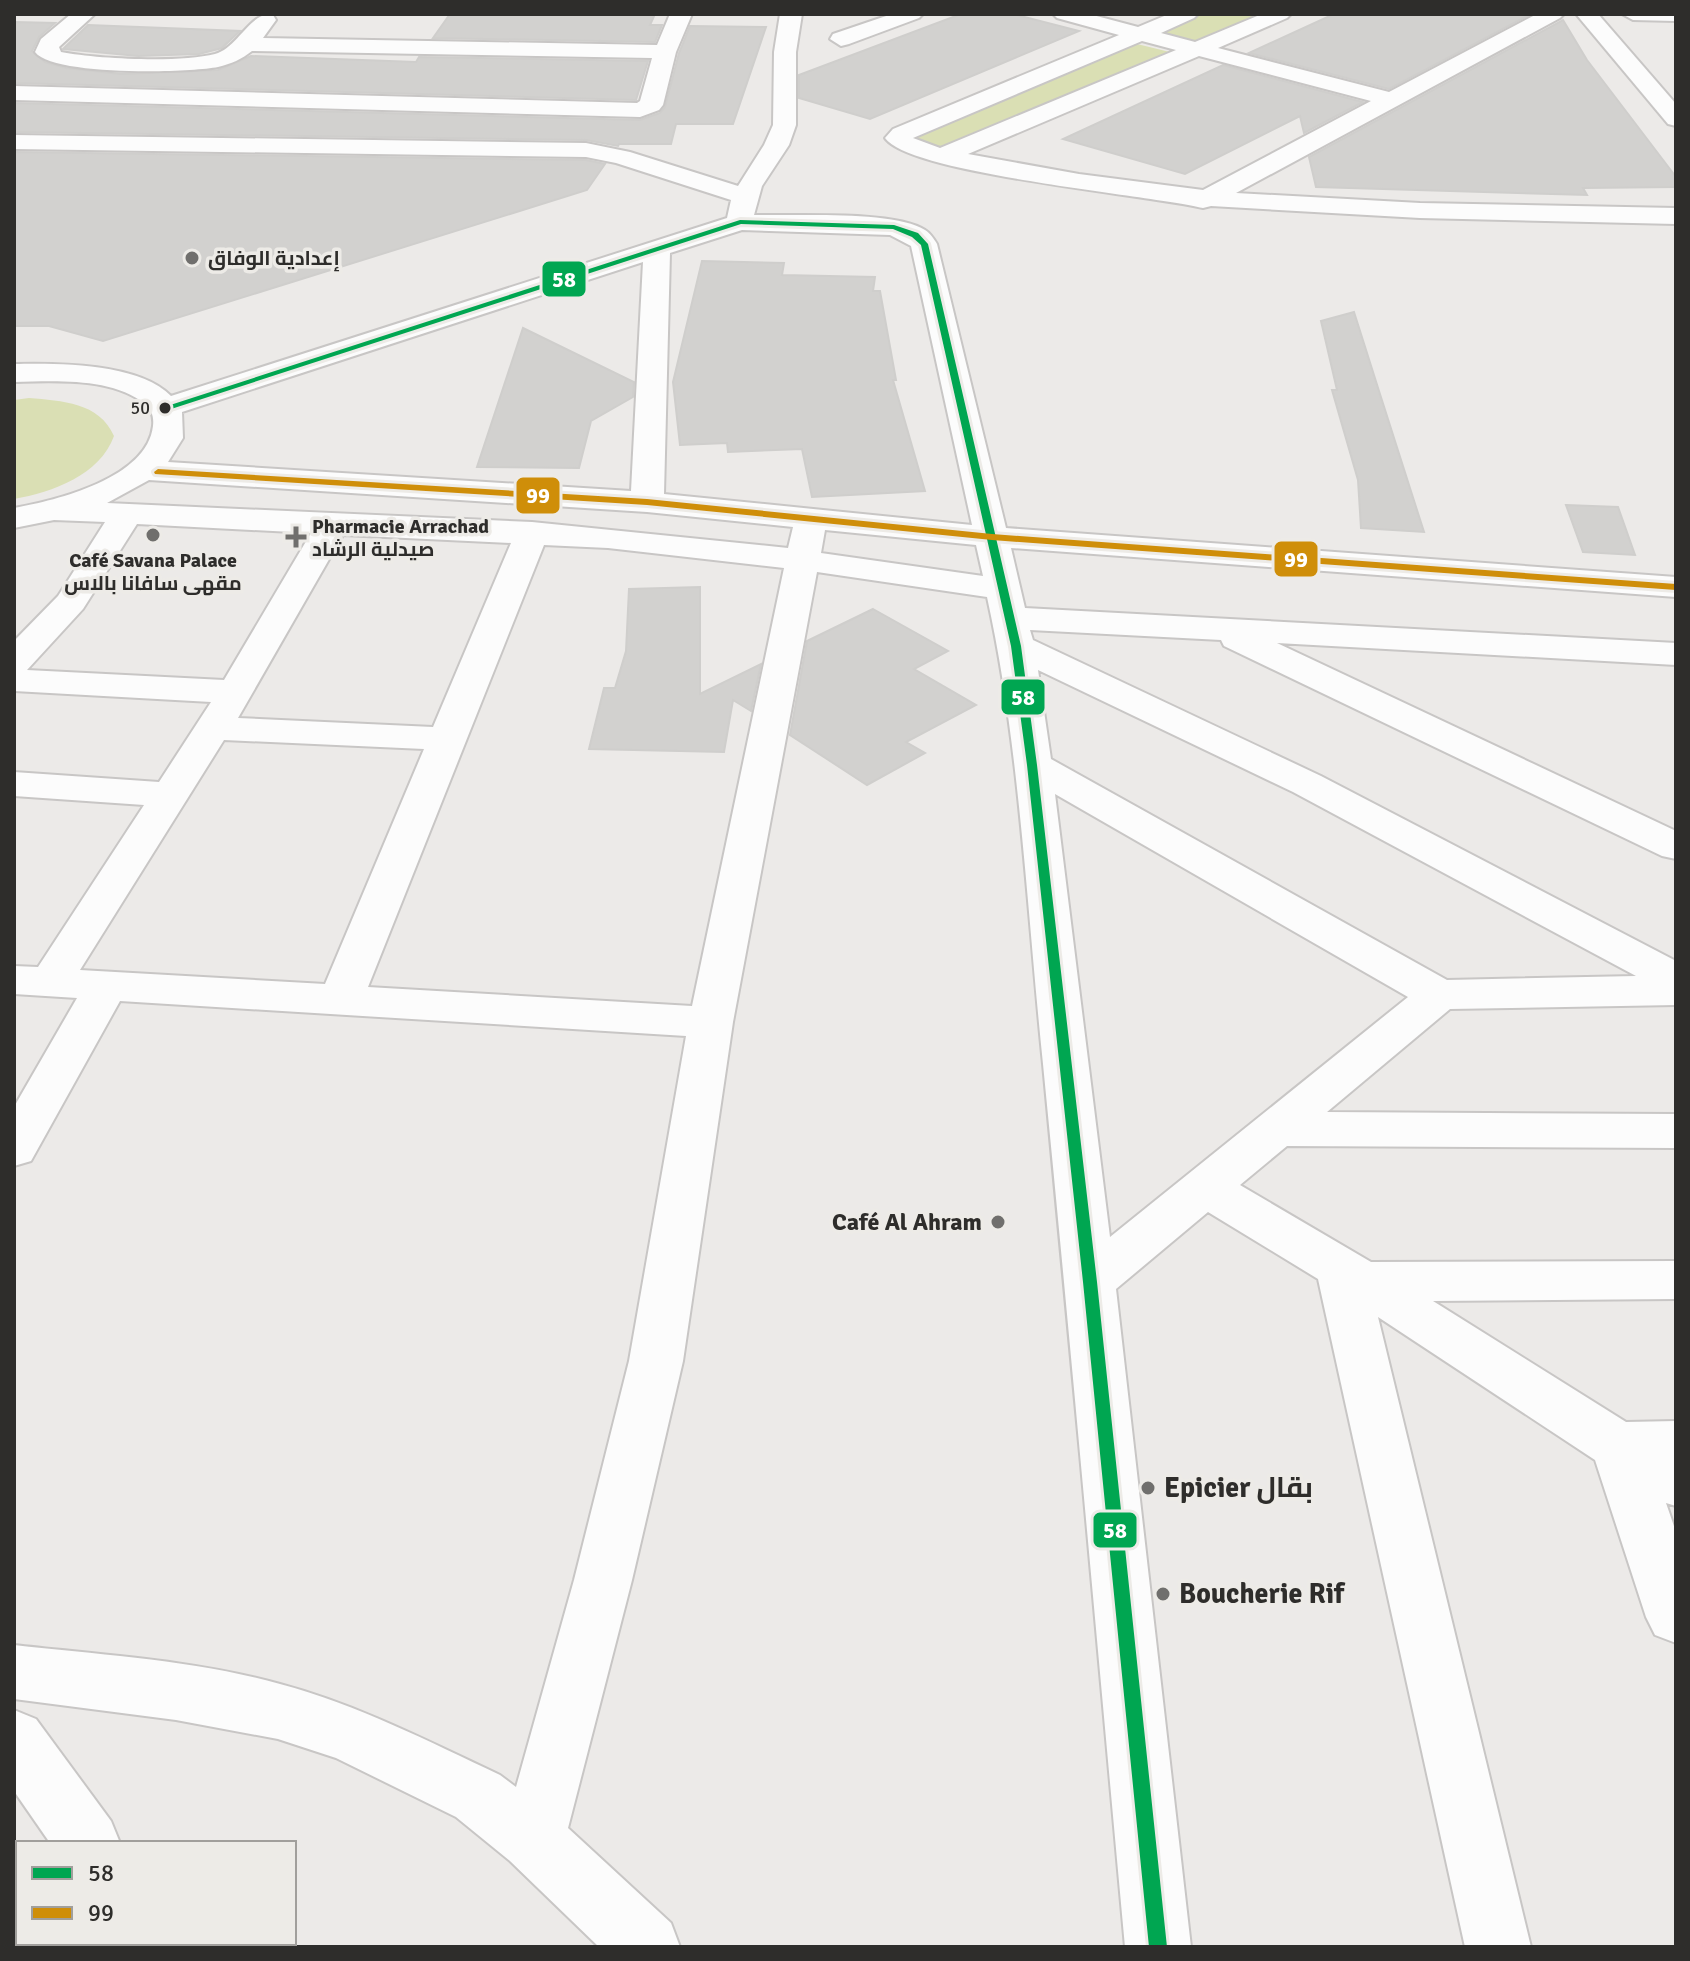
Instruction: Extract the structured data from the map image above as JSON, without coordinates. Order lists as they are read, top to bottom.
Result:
{
  "places": {
    "other": [
      "إعدادية الوفاق",
      "50",
      "Café Savana Palace مقهى سافانا بالاس",
      "Café Al Ahram",
      "Epicier بقال",
      "Boucherie Rif"
    ],
    "health": ["Pharmacie Arrachad صيدلية الرشاد"]
  },
  "lines": ["transit line 58", "transit line 99"],
  "legend": ["58", "99"]
}
